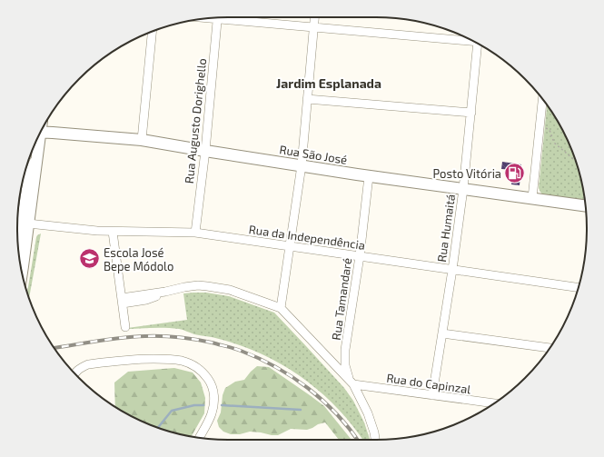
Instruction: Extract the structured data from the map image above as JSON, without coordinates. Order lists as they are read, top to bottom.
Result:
{
  "streets": {
    "street": [
      "Rua Augusto Dorighello",
      "Rua São José",
      "Rua Humaitá",
      "Rua da Independência",
      "Rua Tamandaré",
      "Rua do Capinzal"
    ]
  },
  "crossings": [
    ["Rua Augusto Dorighello", "Rua São José"],
    ["Rua Augusto Dorighello", "Rua da Independência"],
    ["Rua São José", "Rua Humaitá"],
    ["Rua São José", "Rua Tamandaré"],
    ["Rua Humaitá", "Rua da Independência"],
    ["Rua Humaitá", "Rua do Capinzal"],
    ["Rua da Independência", "Rua Tamandaré"],
    ["Rua Tamandaré", "Rua do Capinzal"]
  ],
  "districts": ["Jardim Esplanada"],
  "places": {
    "fuel station": ["Posto Vitória"],
    "school or university": ["Escola José Bepe Módolo"]
  }
}
